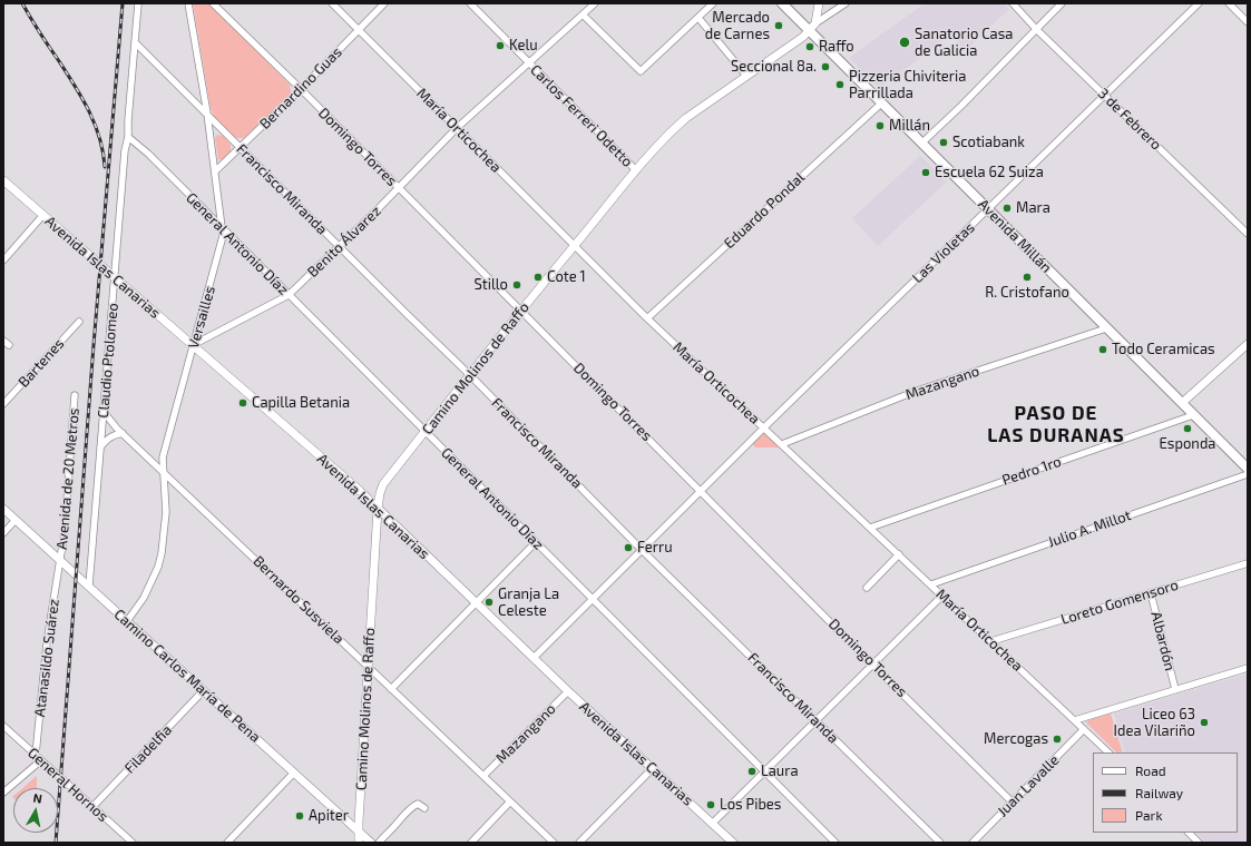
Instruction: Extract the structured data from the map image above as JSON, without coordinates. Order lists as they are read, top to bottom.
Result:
{
  "streets": {
    "main road": ["Avenida Millán"],
    "street": [
      "Bernardino Guas",
      "Carlos Ferreri Odetto",
      "3 de Febrero",
      "María Orticochea",
      "Domingo Torres",
      "Francisco Miranda",
      "Eduardo Pondal",
      "Benito Álvarez",
      "General Antonio Díaz",
      "Las Violetas",
      "Avenida Islas Canarias",
      "Versailles",
      "Claudio Ptolomeo",
      "Bartenes",
      "Camino Molinos de Raffo",
      "Mazangano",
      "Pedro 1ro",
      "Avenida de 20 Metros",
      "Julio A. Millot",
      "Bernardo Susviela",
      "Loreto Gomensoro",
      "Albardón",
      "Atanasildo Suárez",
      "Camino Carlos María de Pena",
      "Filadelfia",
      "General Hornos",
      "Juan Lavalle"
    ]
  },
  "crossings": [
    ["Bernardino Guas", "María Orticochea"],
    ["Bernardino Guas", "Domingo Torres"],
    ["Bernardino Guas", "Francisco Miranda"],
    ["Bernardino Guas", "Versailles"],
    ["Carlos Ferreri Odetto", "Benito Álvarez"],
    ["Carlos Ferreri Odetto", "Camino Molinos de Raffo"],
    ["3 de Febrero", "Las Violetas"],
    ["María Orticochea", "Eduardo Pondal"],
    ["María Orticochea", "Benito Álvarez"],
    ["María Orticochea", "Las Violetas"],
    ["María Orticochea", "Camino Molinos de Raffo"],
    ["María Orticochea", "Mazangano"],
    ["María Orticochea", "Pedro 1ro"],
    ["María Orticochea", "Julio A. Millot"],
    ["María Orticochea", "Loreto Gomensoro"],
    ["María Orticochea", "Juan Lavalle"],
    ["Domingo Torres", "Benito Álvarez"],
    ["Domingo Torres", "Camino Molinos de Raffo"],
    ["Domingo Torres", "Juan Lavalle"],
    ["Francisco Miranda", "Benito Álvarez"],
    ["Francisco Miranda", "Versailles"],
    ["Francisco Miranda", "Claudio Ptolomeo"],
    ["Francisco Miranda", "Camino Molinos de Raffo"],
    ["Eduardo Pondal", "Avenida Millán"],
    ["Avenida Millán", "Las Violetas"],
    ["Avenida Millán", "Camino Molinos de Raffo"],
    ["Avenida Millán", "Mazangano"],
    ["Avenida Millán", "Pedro 1ro"],
    ["Benito Álvarez", "General Antonio Díaz"],
    ["Benito Álvarez", "Avenida Islas Canarias"],
    ["Benito Álvarez", "Versailles"],
    ["General Antonio Díaz", "Versailles"],
    ["General Antonio Díaz", "Claudio Ptolomeo"],
    ["General Antonio Díaz", "Camino Molinos de Raffo"],
    ["Avenida Islas Canarias", "Versailles"],
    ["Avenida Islas Canarias", "Claudio Ptolomeo"],
    ["Avenida Islas Canarias", "Camino Molinos de Raffo"],
    ["Avenida Islas Canarias", "Mazangano"],
    ["Versailles", "Bernardo Susviela"],
    ["Versailles", "Camino Carlos María de Pena"],
    ["Claudio Ptolomeo", "Bernardo Susviela"],
    ["Claudio Ptolomeo", "Camino Carlos María de Pena"],
    ["Camino Molinos de Raffo", "Bernardo Susviela"],
    ["Camino Molinos de Raffo", "Camino Carlos María de Pena"],
    ["Mazangano", "Bernardo Susviela"],
    ["Avenida de 20 Metros", "Atanasildo Suárez"],
    ["Avenida de 20 Metros", "Camino Carlos María de Pena"],
    ["Loreto Gomensoro", "Albardón"],
    ["Atanasildo Suárez", "Camino Carlos María de Pena"],
    ["Atanasildo Suárez", "General Hornos"],
    ["Camino Carlos María de Pena", "Filadelfia"],
    ["Filadelfia", "General Hornos"]
  ],
  "districts": ["PASO DE LAS DURANAS"],
  "places": [
    "Mercado de Carnes",
    "Sanatorio Casa de Galicia",
    "Kelu",
    "Raffo",
    "Seccional 8a.",
    "Pizzeria Chiviteria Parrillada",
    "Millán",
    "Scotiabank",
    "Escuela 62 Suiza",
    "Mara",
    "Cote 1",
    "R. Cristofano",
    "Stillo",
    "Todo Ceramicas",
    "Capilla Betania",
    "Esponda",
    "Ferru",
    "Granja La Celeste",
    "Liceo 63 Idea Vilariño",
    "Mercogas",
    "Laura",
    "Los Pibes",
    "Apiter"
  ],
  "legend": ["Road", "Railway", "Park"],
  "north": "top"
}
